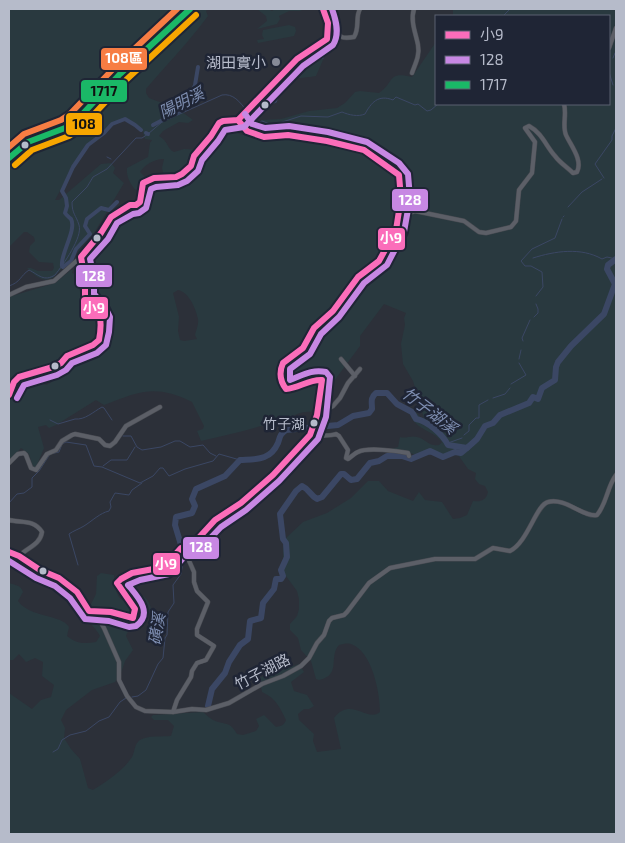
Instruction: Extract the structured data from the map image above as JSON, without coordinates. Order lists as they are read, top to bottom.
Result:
{
  "streets": {
    "street": ["竹子湖路"]
  },
  "water": ["陽明溪", "竹子湖溪", "磺溪"],
  "places": ["湖田實小", "竹子湖"],
  "lines": [
    "transit line 小9",
    "transit line 128",
    "transit line 1717",
    "transit line 108區",
    "transit line 108"
  ],
  "legend": ["小9", "128", "1717"]
}
